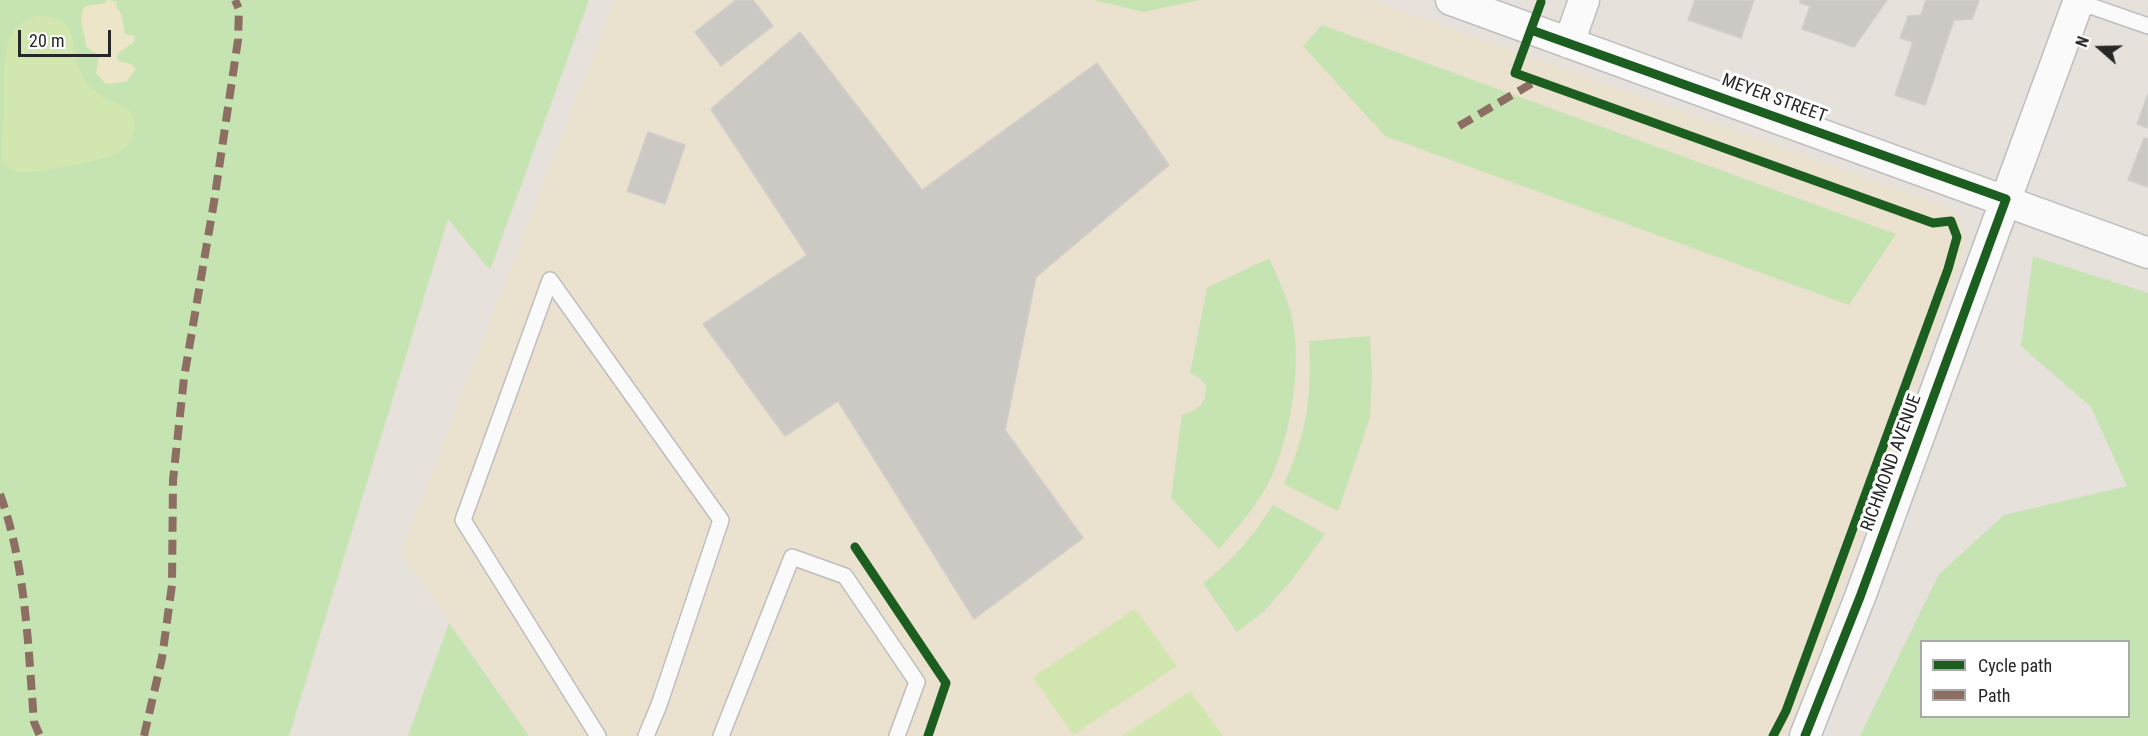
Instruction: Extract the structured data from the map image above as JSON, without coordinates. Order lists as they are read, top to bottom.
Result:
{
  "streets": {
    "street": ["MEYER STREET", "RICHMOND AVENUE"]
  },
  "crossings": [
    ["MEYER STREET", "RICHMOND AVENUE"]
  ],
  "legend": ["Cycle path", "Path"],
  "scale_bar": "20 m",
  "north": "left"
}
